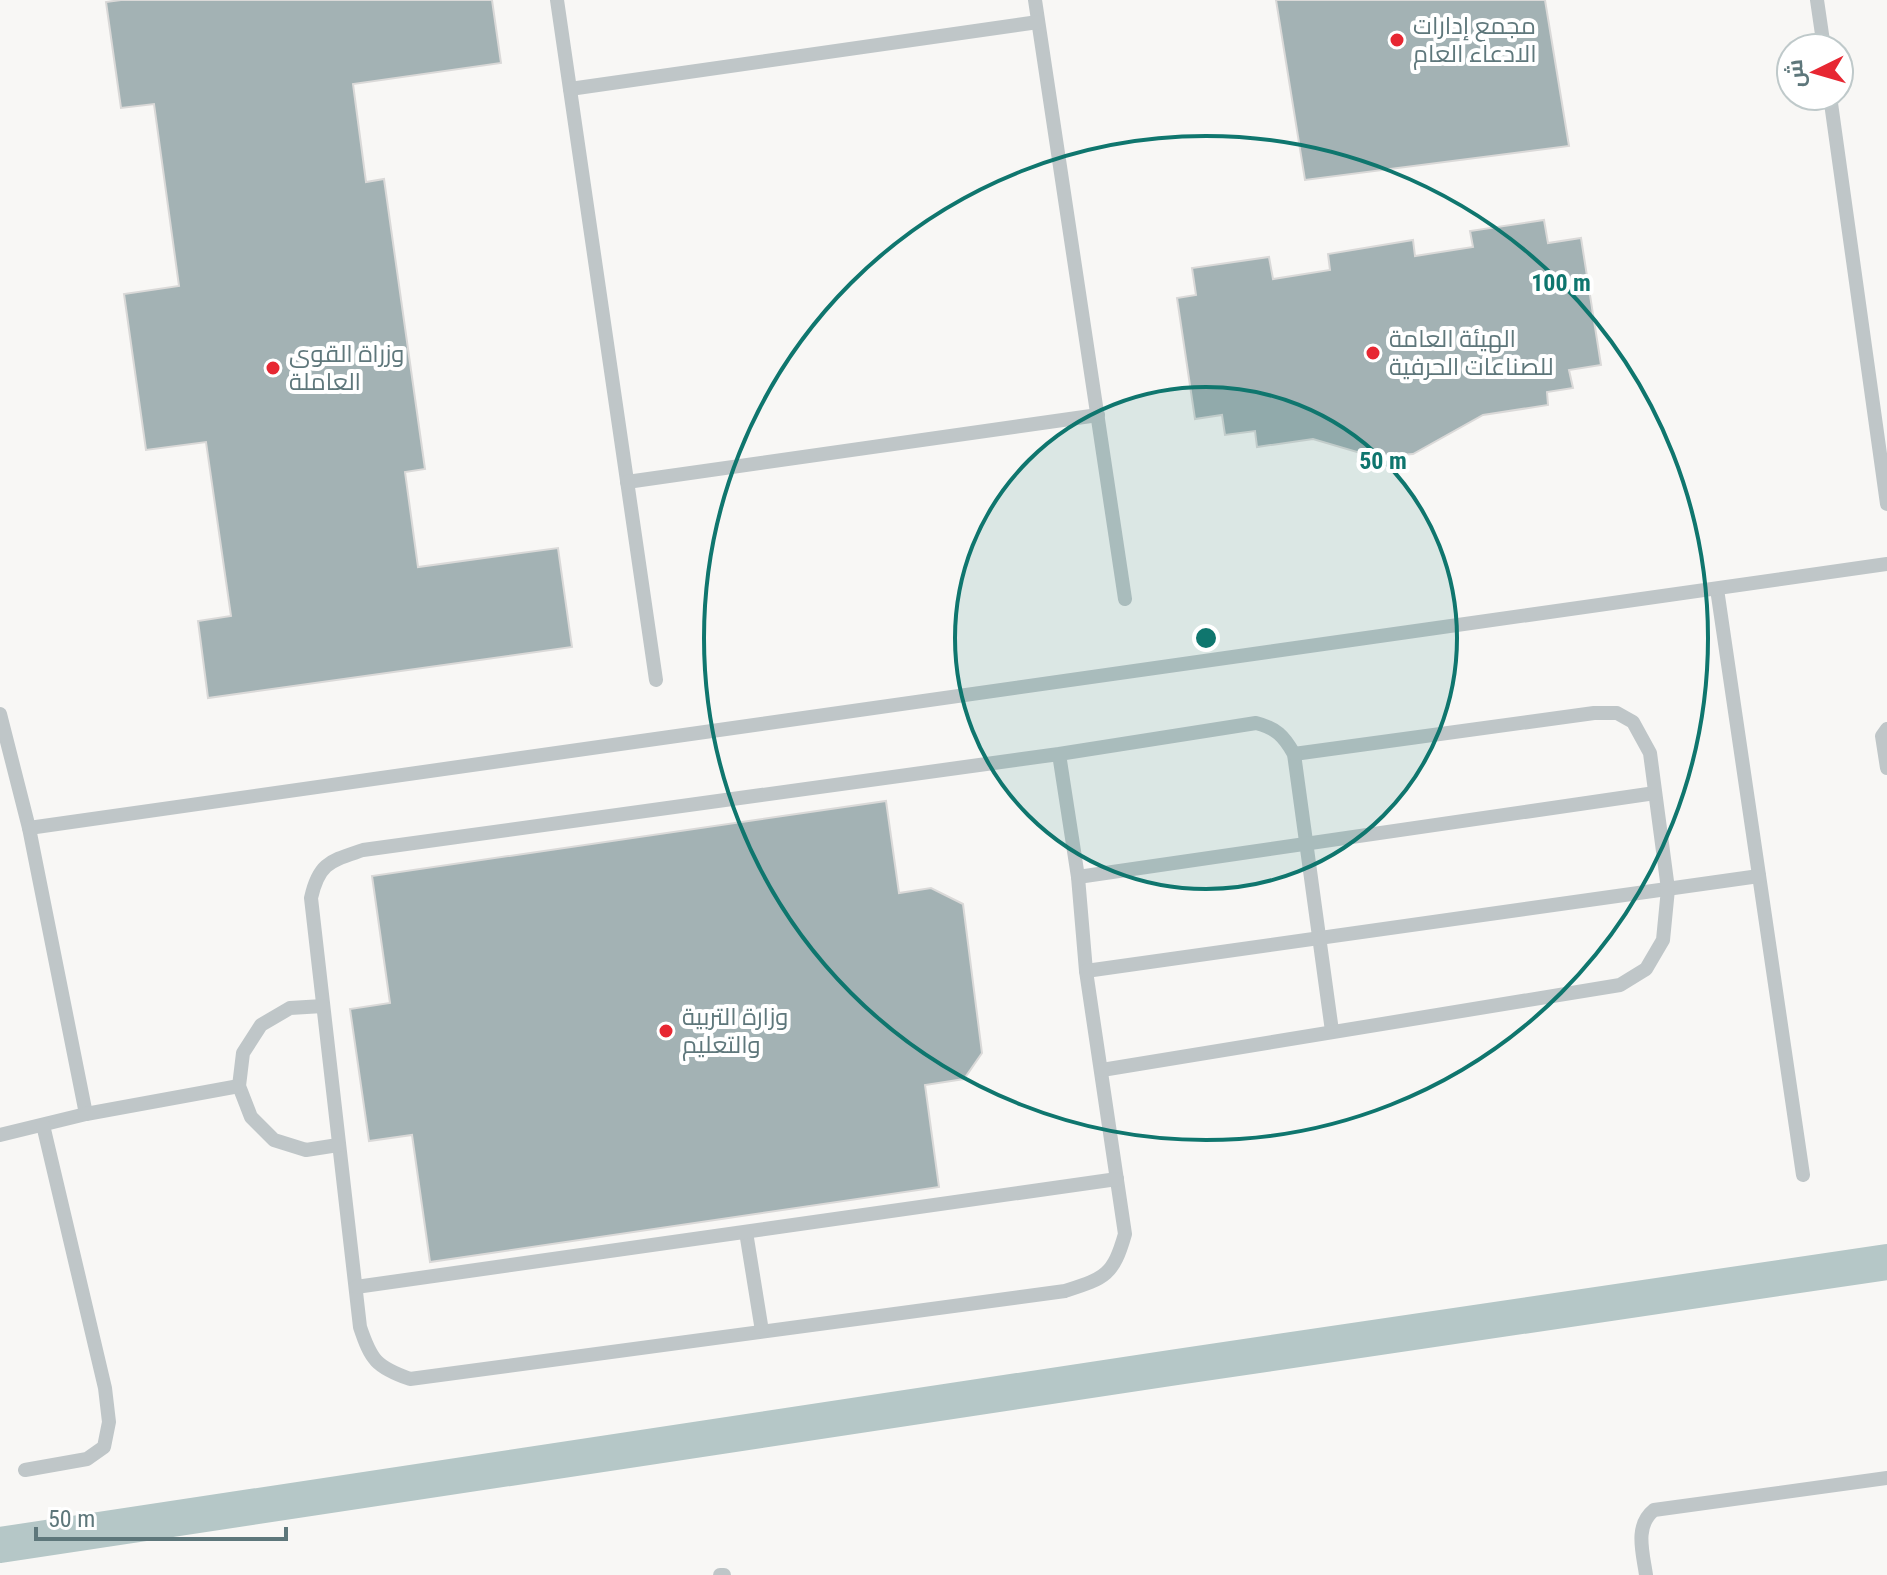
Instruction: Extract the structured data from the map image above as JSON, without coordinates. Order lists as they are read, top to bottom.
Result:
{
  "places": [
    "مجمع إدارات الادعاء العام",
    "الهيئة العامة للصناعات الحرفية",
    "وزراة القوى العاملة",
    "وزارة التربية والتعليم"
  ],
  "scale_bar": "50 m",
  "north": "left",
  "rings": ["100 m", "50 m"]
}
